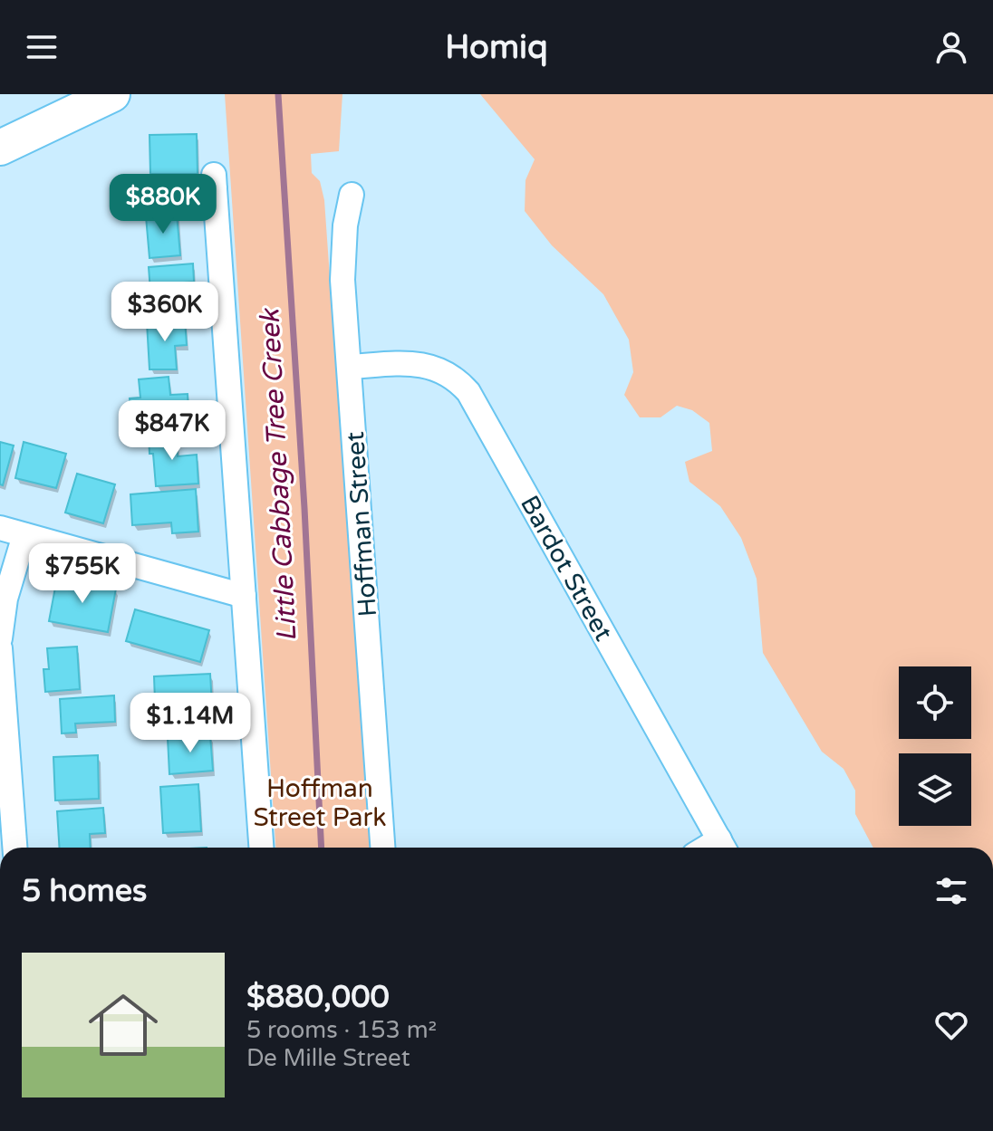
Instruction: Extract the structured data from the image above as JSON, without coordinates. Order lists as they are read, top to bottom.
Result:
{
  "streets": {
    "street": ["Hoffman Street", "Bardot Street"]
  },
  "crossings": [
    ["Hoffman Street", "Bardot Street"]
  ],
  "water": ["Little Cabbage Tree Creek"],
  "parks": ["Hoffman Street Park"],
  "page": {
    "header": "Homiq",
    "price": [
      "$880K",
      "$360K",
      "$847K",
      "$755K",
      "$1.14M"
    ],
    "heading": "5 homes",
    "list": [
      {
        "name": "$880,000",
        "note": "5 rooms · 153 m² · De Mille Street"
      }
    ]
  }
}
